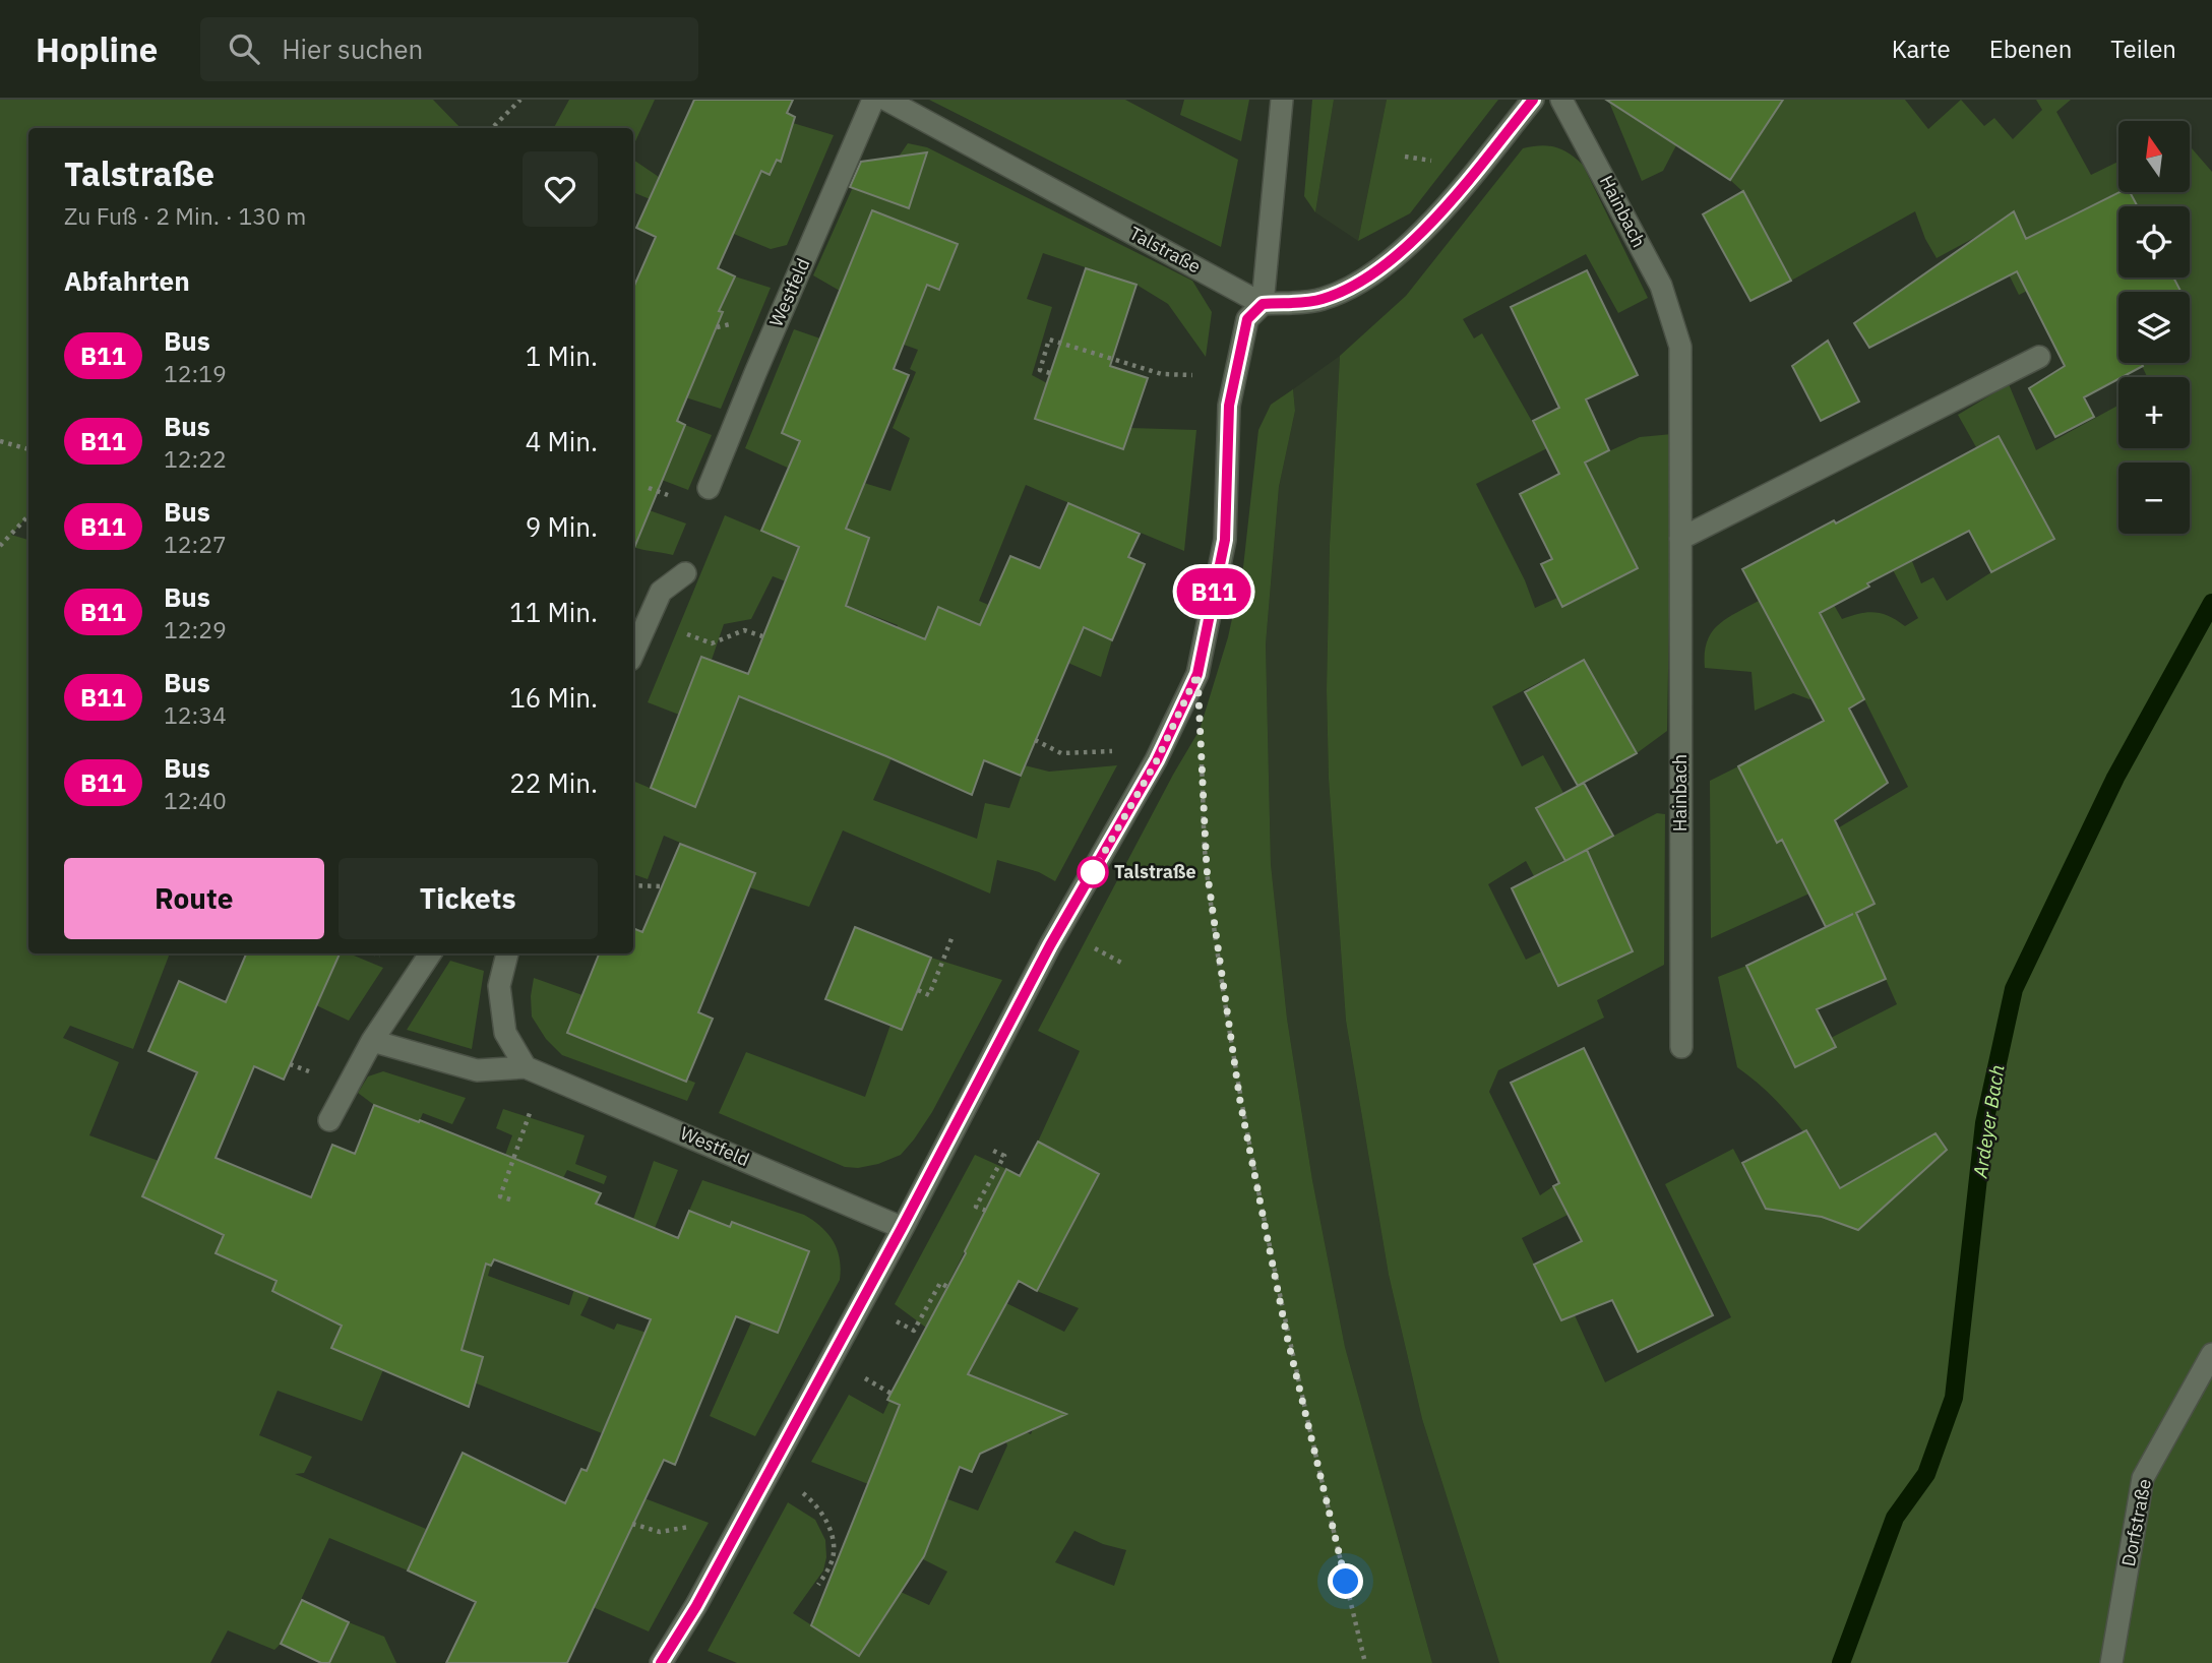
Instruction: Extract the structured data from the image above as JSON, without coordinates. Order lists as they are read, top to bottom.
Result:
{
  "streets": {
    "street": [
      "Hainbach",
      "Talstraße",
      "Westfeld",
      "Dorfstraße"
    ]
  },
  "water": ["Ardeyer Bach"],
  "places": ["Talstraße"],
  "lines": ["bus line B11"],
  "north": "top",
  "page": {
    "header": "Hopline",
    "search": "Hier suchen",
    "nav": ["Karte", "Ebenen", "Teilen"],
    "on_map": "B11",
    "map_buttons": ["+", "−"],
    "heading": [
      ["Talstraße", "Zu Fuß · 2 Min. · 130 m"],
      "Abfahrten"
    ],
    "list": [
      {
        "mark": "B11",
        "name": "Bus",
        "note": "12:19",
        "value": "1 Min."
      },
      {
        "mark": "B11",
        "name": "Bus",
        "note": "12:22",
        "value": "4 Min."
      },
      {
        "mark": "B11",
        "name": "Bus",
        "note": "12:27",
        "value": "9 Min."
      },
      {
        "mark": "B11",
        "name": "Bus",
        "note": "12:29",
        "value": "11 Min."
      },
      {
        "mark": "B11",
        "name": "Bus",
        "note": "12:34",
        "value": "16 Min."
      },
      {
        "mark": "B11",
        "name": "Bus",
        "note": "12:40",
        "value": "22 Min."
      }
    ],
    "buttons": ["Route", "Tickets"]
  }
}
